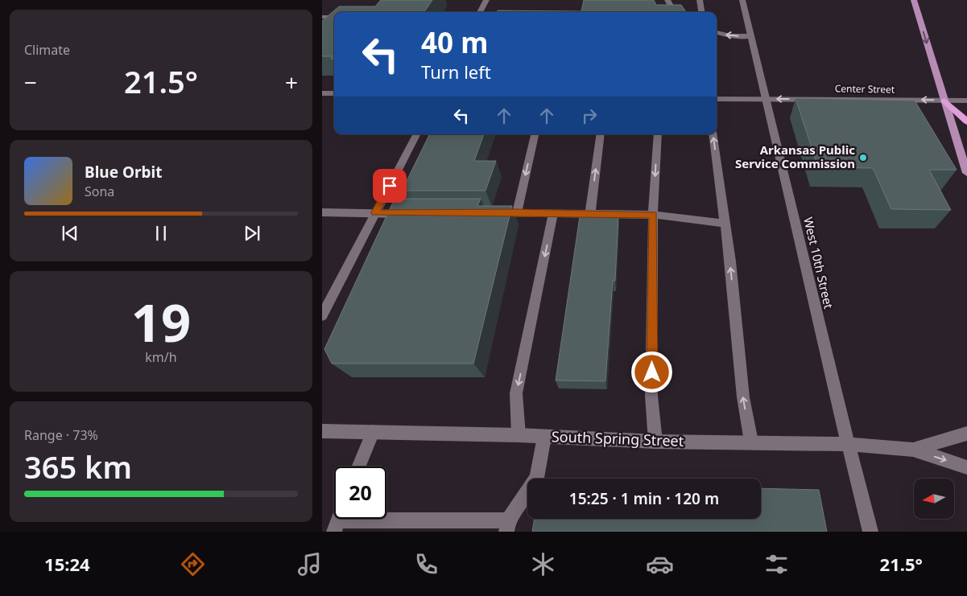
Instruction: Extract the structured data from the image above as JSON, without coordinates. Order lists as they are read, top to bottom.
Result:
{
  "streets": {
    "street": ["Center Street", "West 10th Street", "South Spring Street"]
  },
  "crossings": [
    ["Center Street", "West 10th Street"],
    ["West 10th Street", "South Spring Street"]
  ],
  "one_way": ["Center Street"],
  "places": ["Arkansas Public Service Commission"],
  "north": "left",
  "page": {
    "tile": [
      "Climate",
      ["19", "km/h"],
      ["Range · 73%", "365 km"]
    ],
    "turn": ["40 m", "Turn left"],
    "heat": ["−", "21.5°", "+"],
    "song": ["Blue Orbit", "Sona"],
    "limit": "20",
    "trip": "15:25 · 1 min · 120 m",
    "tabs": ["15:24", "21.5°"]
  }
}
